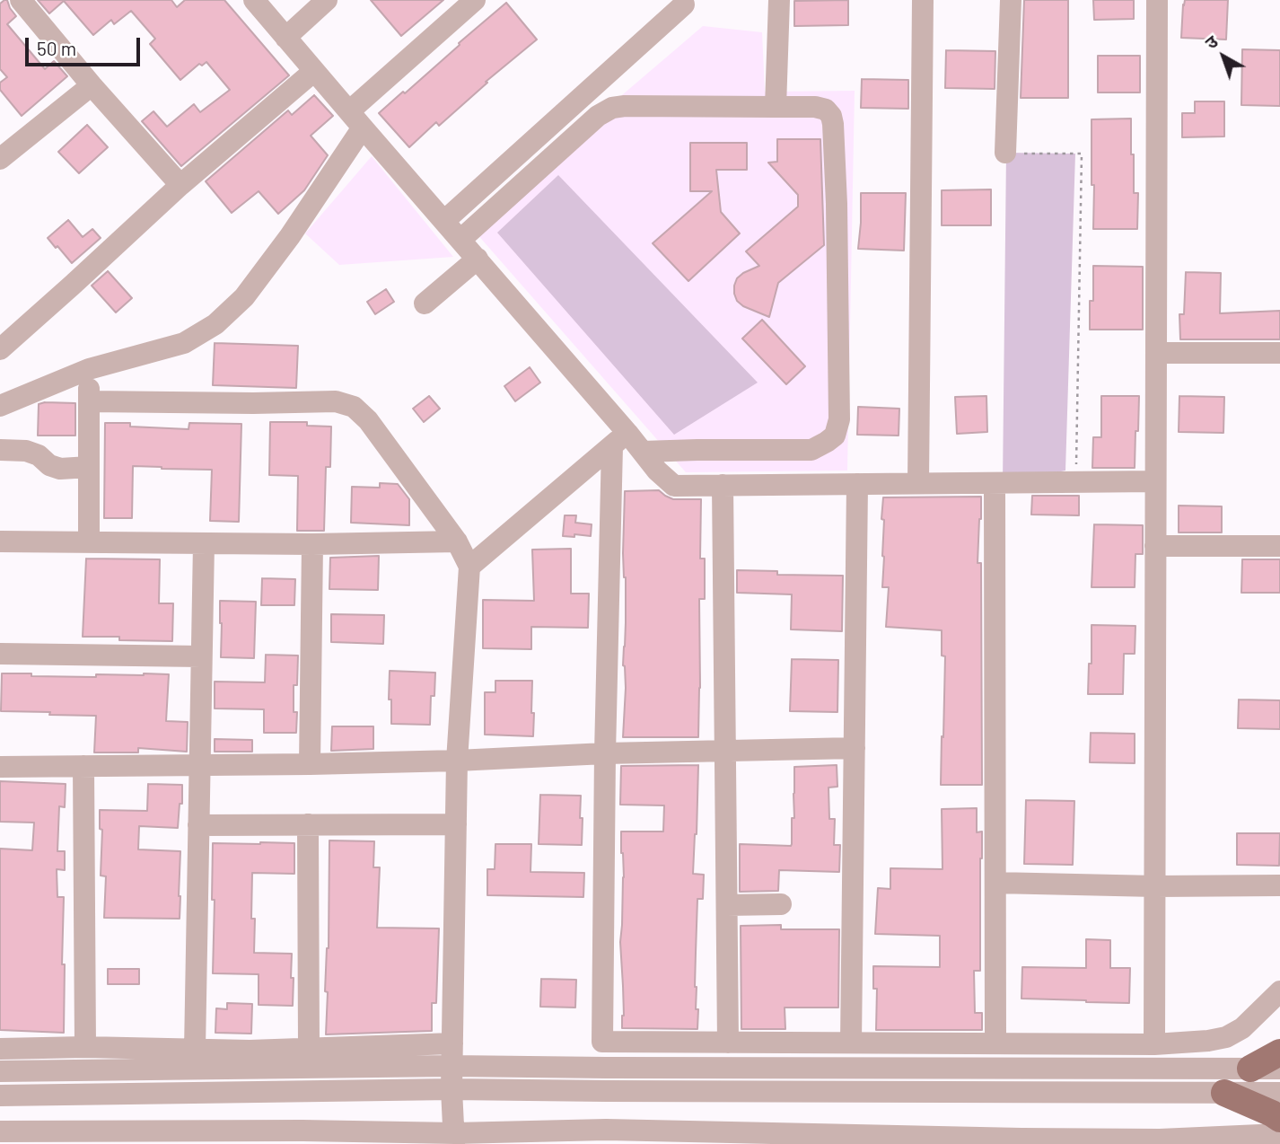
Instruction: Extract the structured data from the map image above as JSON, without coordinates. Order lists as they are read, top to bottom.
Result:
{
  "scale_bar": "50 m",
  "north": "top left"
}
